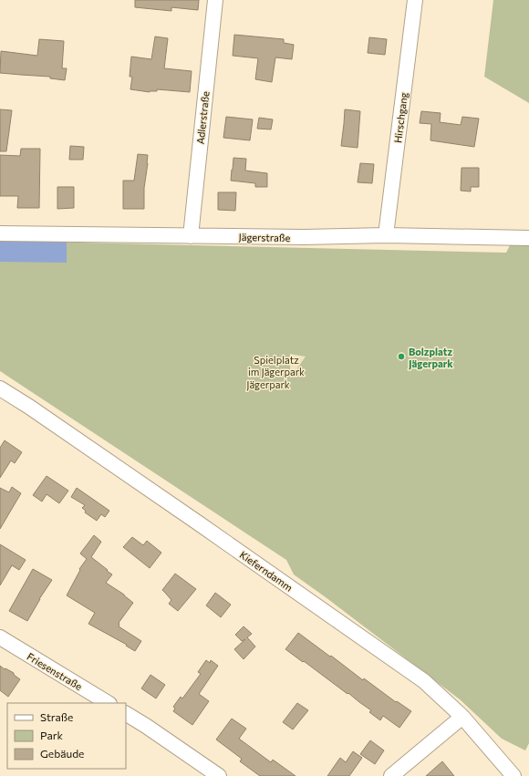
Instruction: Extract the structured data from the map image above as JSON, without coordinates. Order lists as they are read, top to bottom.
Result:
{
  "streets": {
    "street": [
      "Adlerstraße",
      "Hirschgang",
      "Jägerstraße",
      "Kieferndamm",
      "Friesenstraße"
    ]
  },
  "crossings": [
    ["Adlerstraße", "Jägerstraße"],
    ["Hirschgang", "Jägerstraße"]
  ],
  "parks": ["Spielplatz im Jägerpark", "Jägerpark"],
  "places": ["Bolzplatz Jägerpark"],
  "legend": ["Straße", "Park", "Gebäude"]
}
